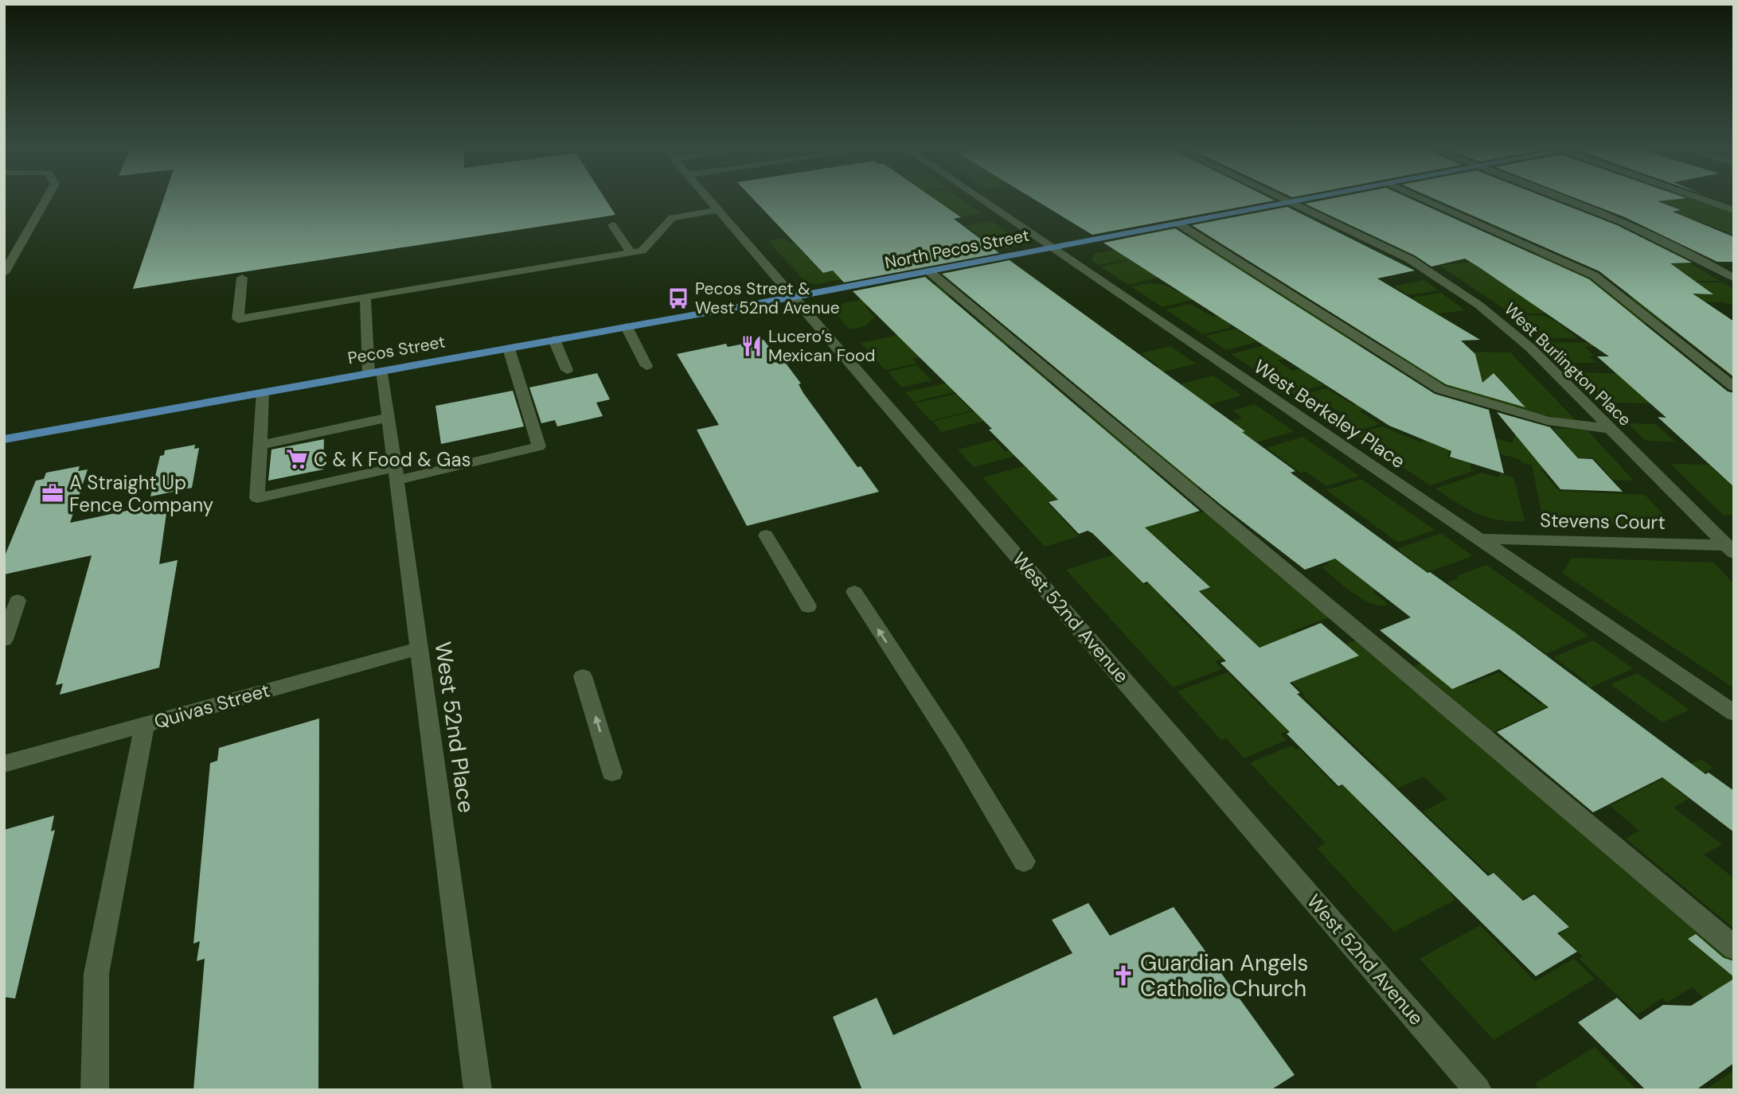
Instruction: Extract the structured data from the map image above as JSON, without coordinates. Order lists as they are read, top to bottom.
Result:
{
  "streets": {
    "main road": ["North Pecos Street", "Pecos Street"],
    "street": [
      "West Burlington Place",
      "West Berkeley Place",
      "Stevens Court",
      "West 52nd Avenue",
      "Quivas Street",
      "West 52nd Place"
    ]
  },
  "crossings": [
    ["North Pecos Street", "Pecos Street"],
    ["North Pecos Street", "West Burlington Place"],
    ["North Pecos Street", "West Berkeley Place"],
    ["North Pecos Street", "West 52nd Avenue"],
    ["Pecos Street", "West 52nd Avenue"],
    ["Pecos Street", "West 52nd Place"],
    ["West Burlington Place", "Stevens Court"],
    ["West Berkeley Place", "Stevens Court"],
    ["Quivas Street", "West 52nd Place"]
  ],
  "places": {
    "bus stop": ["Pecos Street & West 52nd Avenue"],
    "restaurant": ["Lucero’s Mexican Food"],
    "supermarket": ["C & K Food & Gas"],
    "office": ["A Straight Up Fence Company"],
    "church": ["Guardian Angels Catholic Church"]
  }
}
